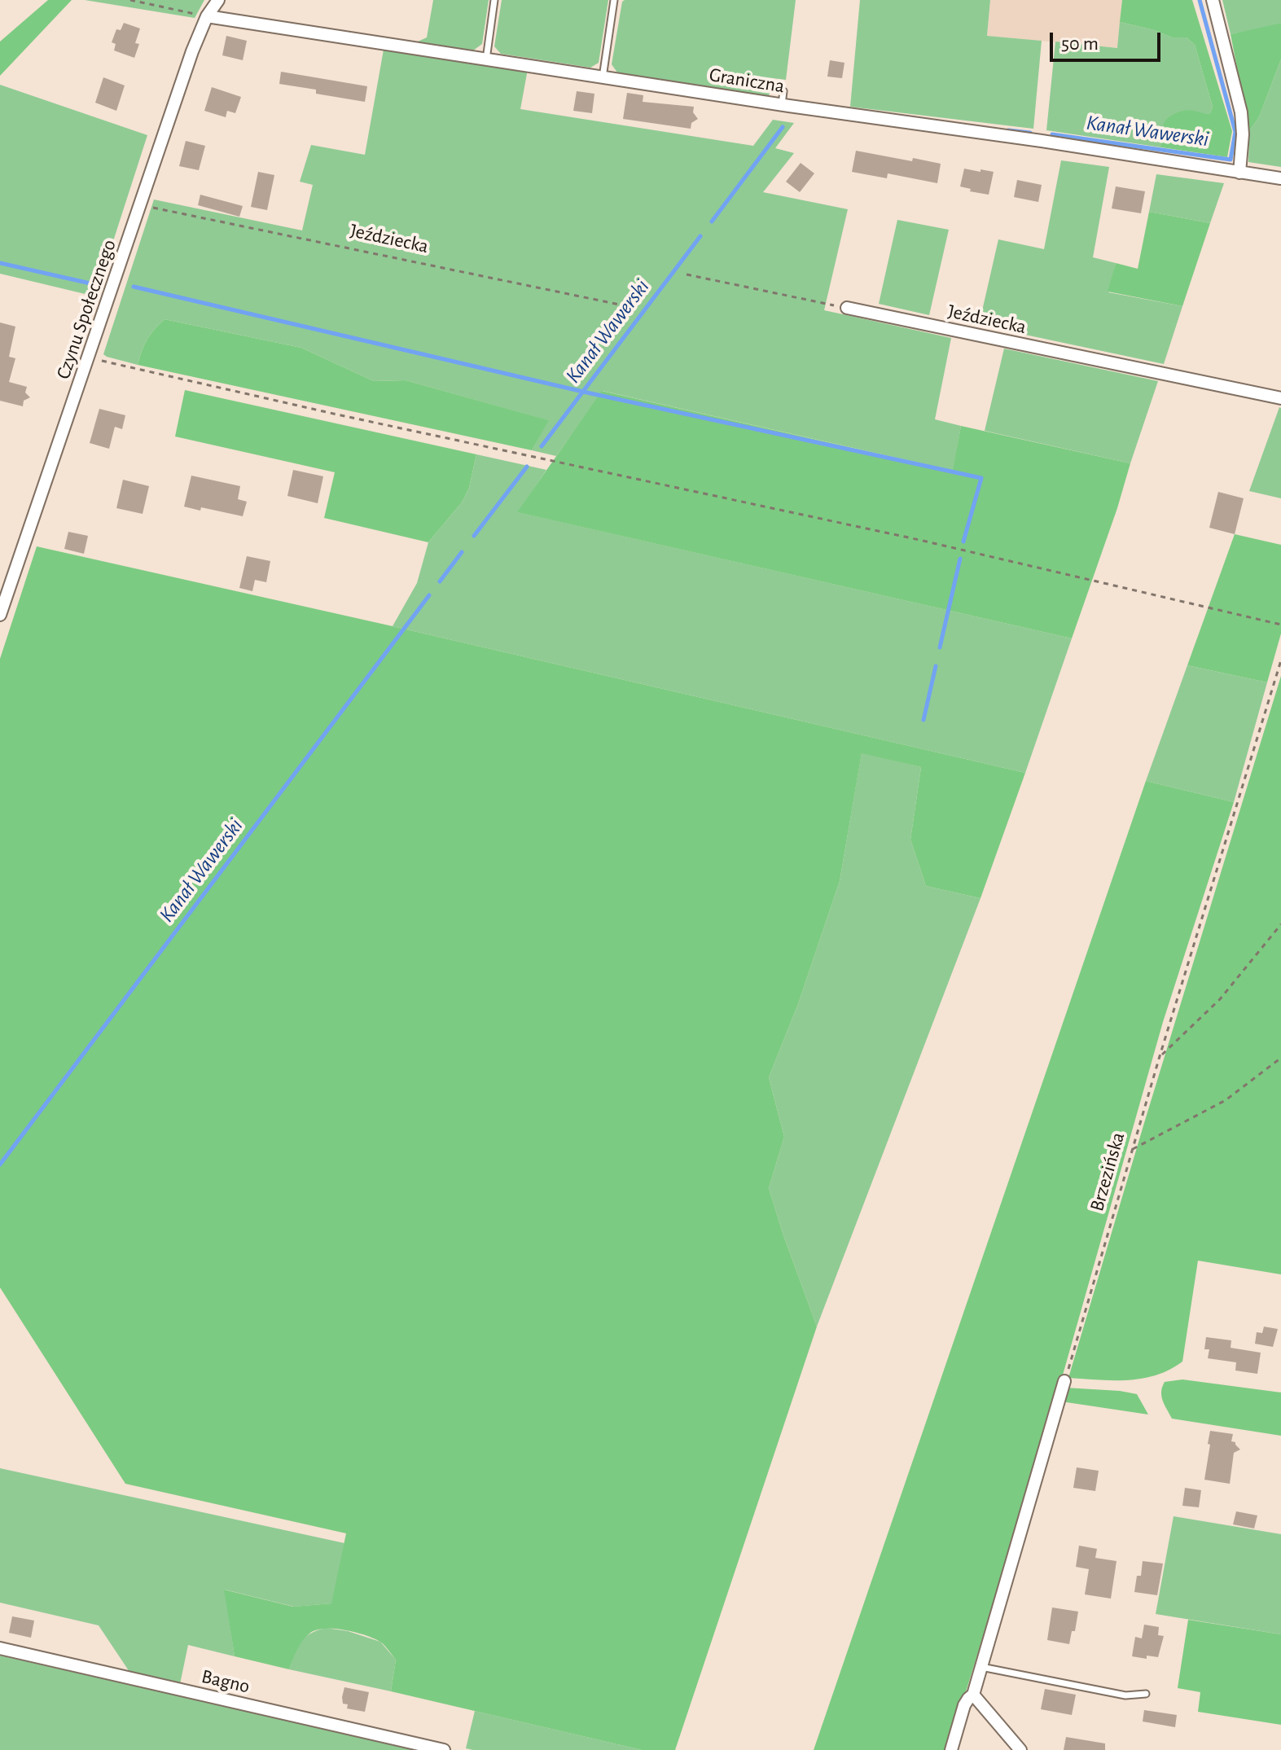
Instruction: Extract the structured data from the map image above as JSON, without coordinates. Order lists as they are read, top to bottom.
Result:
{
  "streets": {
    "street": [
      "Graniczna",
      "Jeździecka",
      "Czynu Społecznego",
      "Bagno"
    ],
    "path": ["Brzezińska"]
  },
  "crossings": [
    ["Graniczna", "Czynu Społecznego"],
    ["Jeździecka", "Czynu Społecznego"]
  ],
  "water": ["Kanał Wawerski"],
  "scale_bar": "50 m"
}
